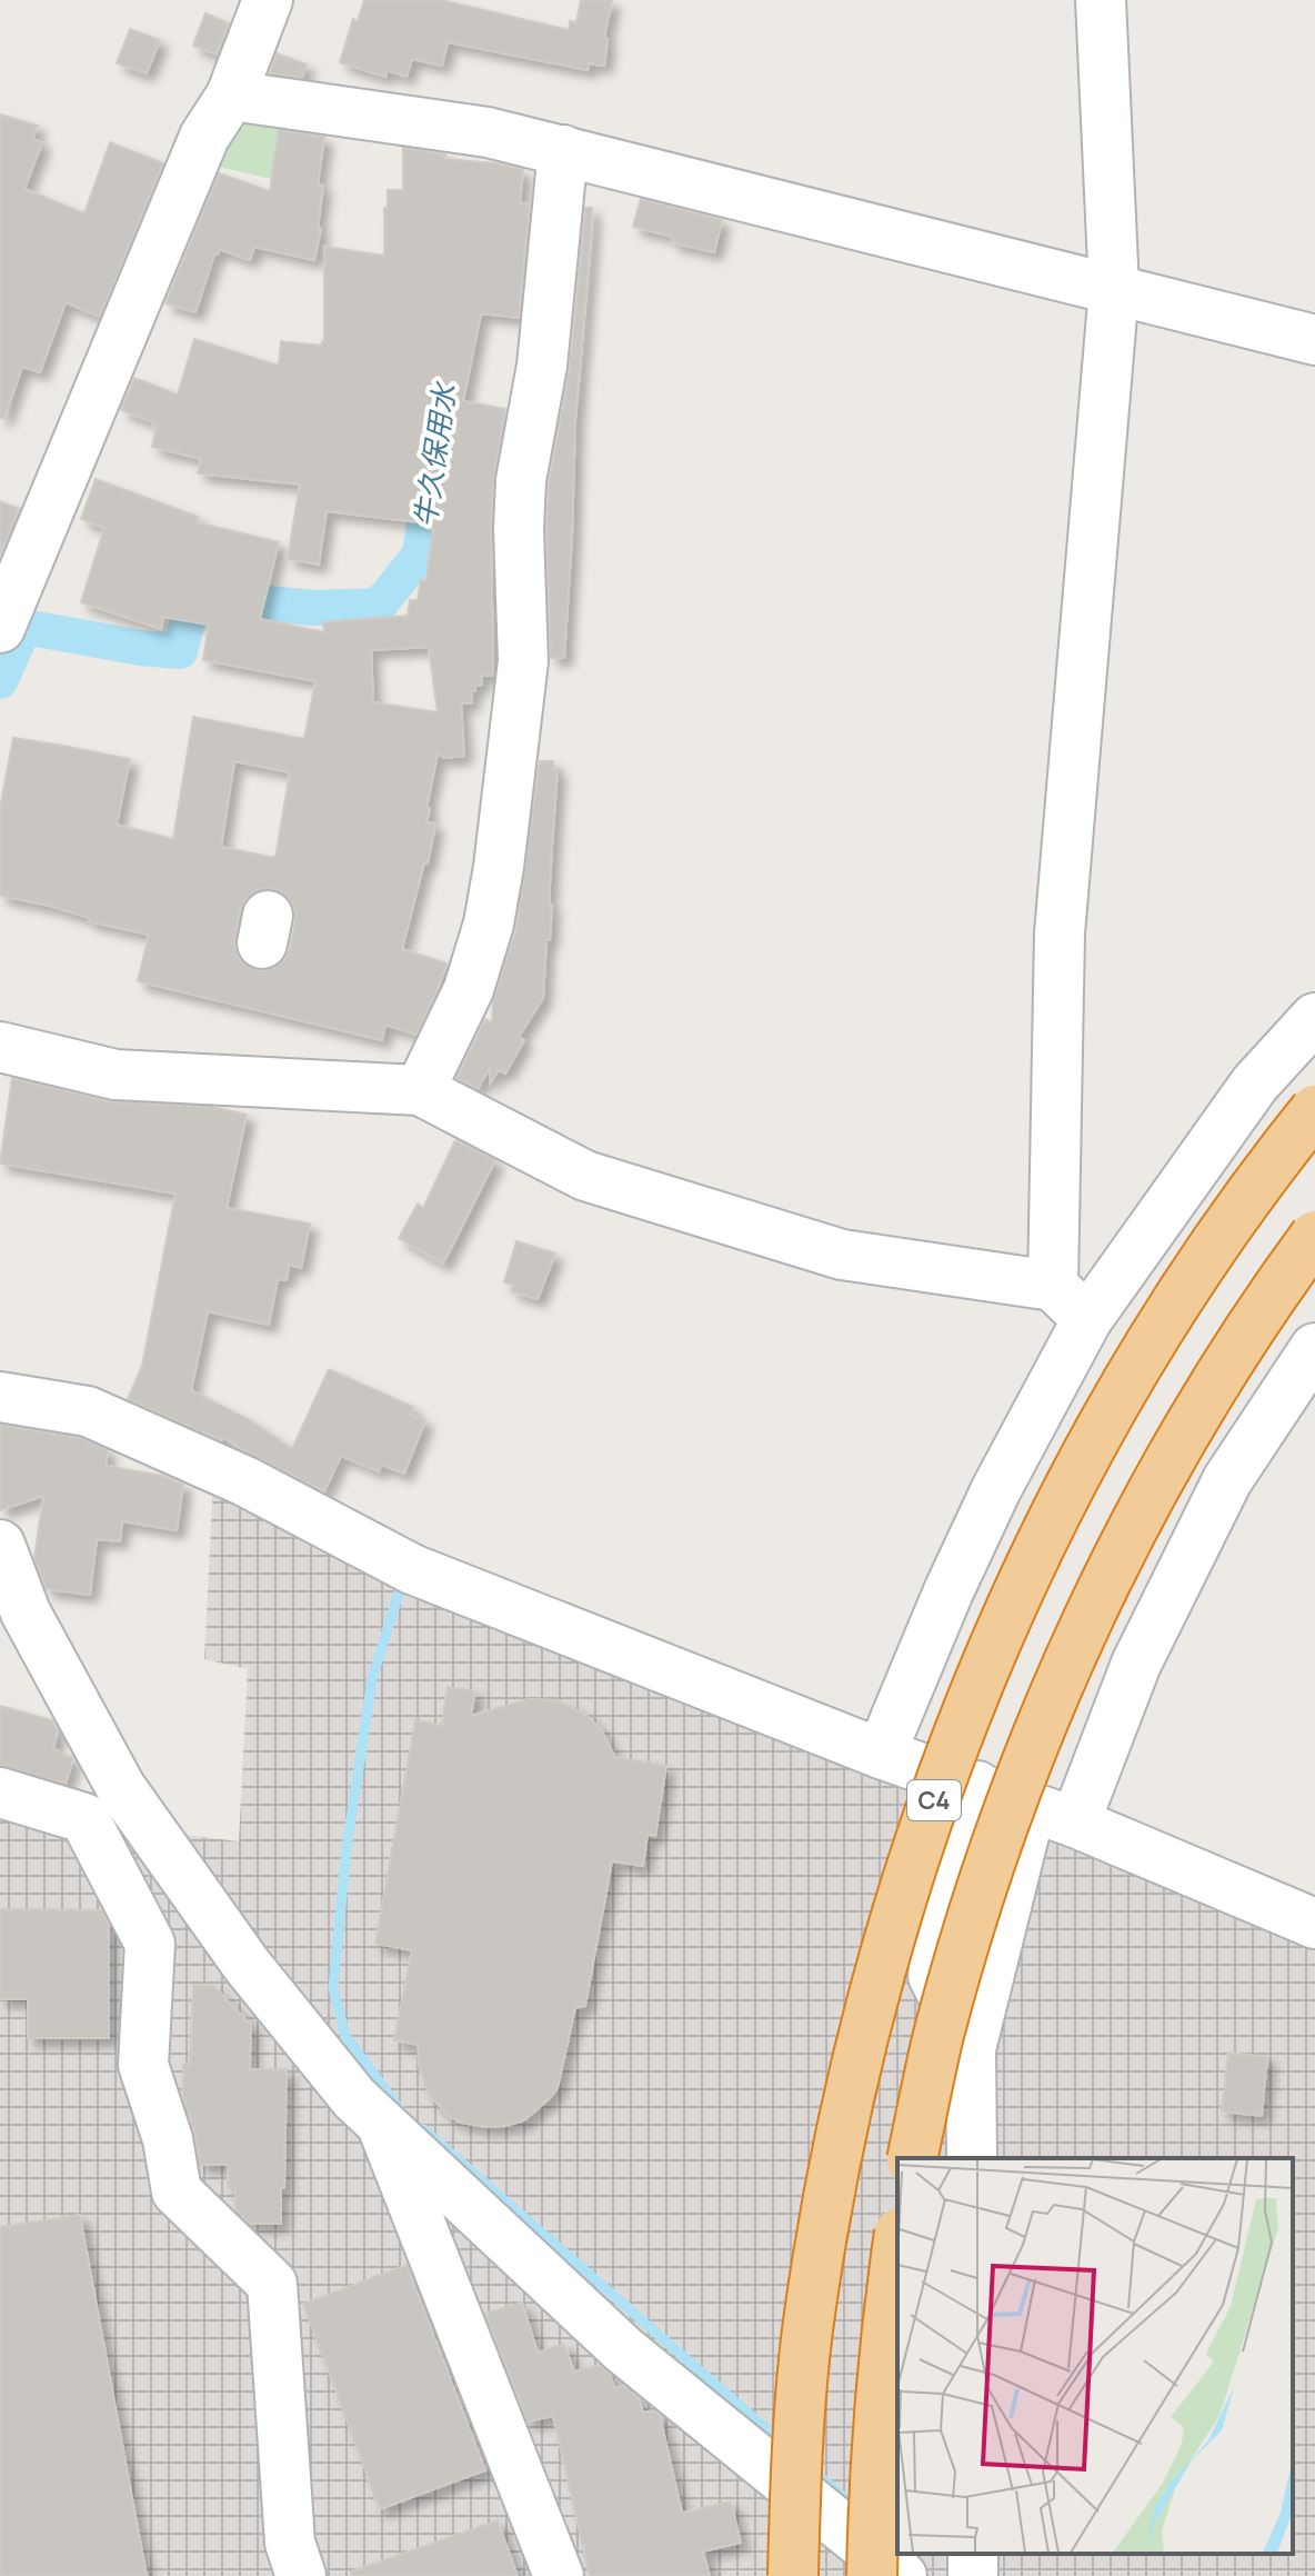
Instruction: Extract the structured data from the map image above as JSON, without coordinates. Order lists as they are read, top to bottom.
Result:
{
  "streets": {
    "highway": ["C4"]
  },
  "water": ["牛久保用水"]
}
